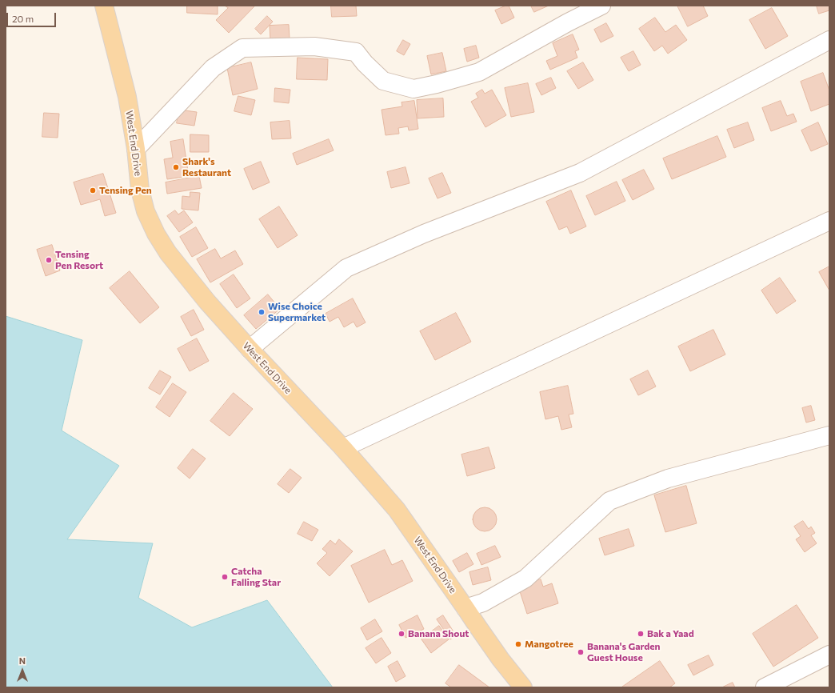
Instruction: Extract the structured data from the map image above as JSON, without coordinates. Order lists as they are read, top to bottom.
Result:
{
  "streets": {
    "main road": ["West End Drive"]
  },
  "places": [
    "Shark's Restaurant",
    "Tensing Pen",
    "Tensing Pen Resort",
    "Wise Choice Supermarket",
    "Catcha Falling Star",
    "Banana Shout",
    "Bak a Yaad",
    "Mangotree",
    "Banana's Garden Guest House"
  ],
  "scale_bar": "20 m",
  "north": "top"
}
